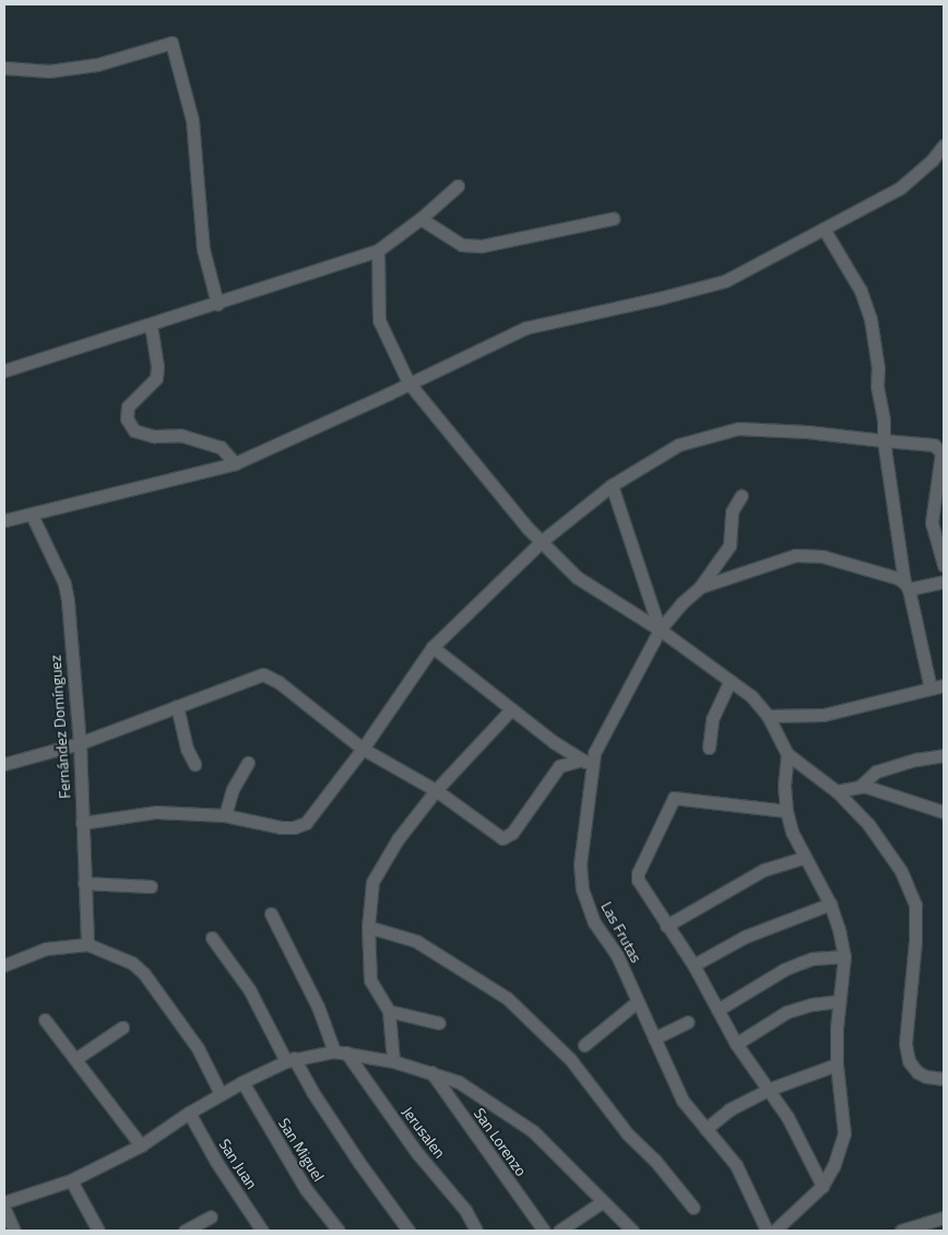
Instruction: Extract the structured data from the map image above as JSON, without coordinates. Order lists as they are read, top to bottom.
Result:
{
  "streets": {
    "street": [
      "Fernández Domínguez",
      "Las Frutas",
      "Jerusalen",
      "San Lorenzo",
      "San Miguel",
      "San Juan"
    ]
  }
}
